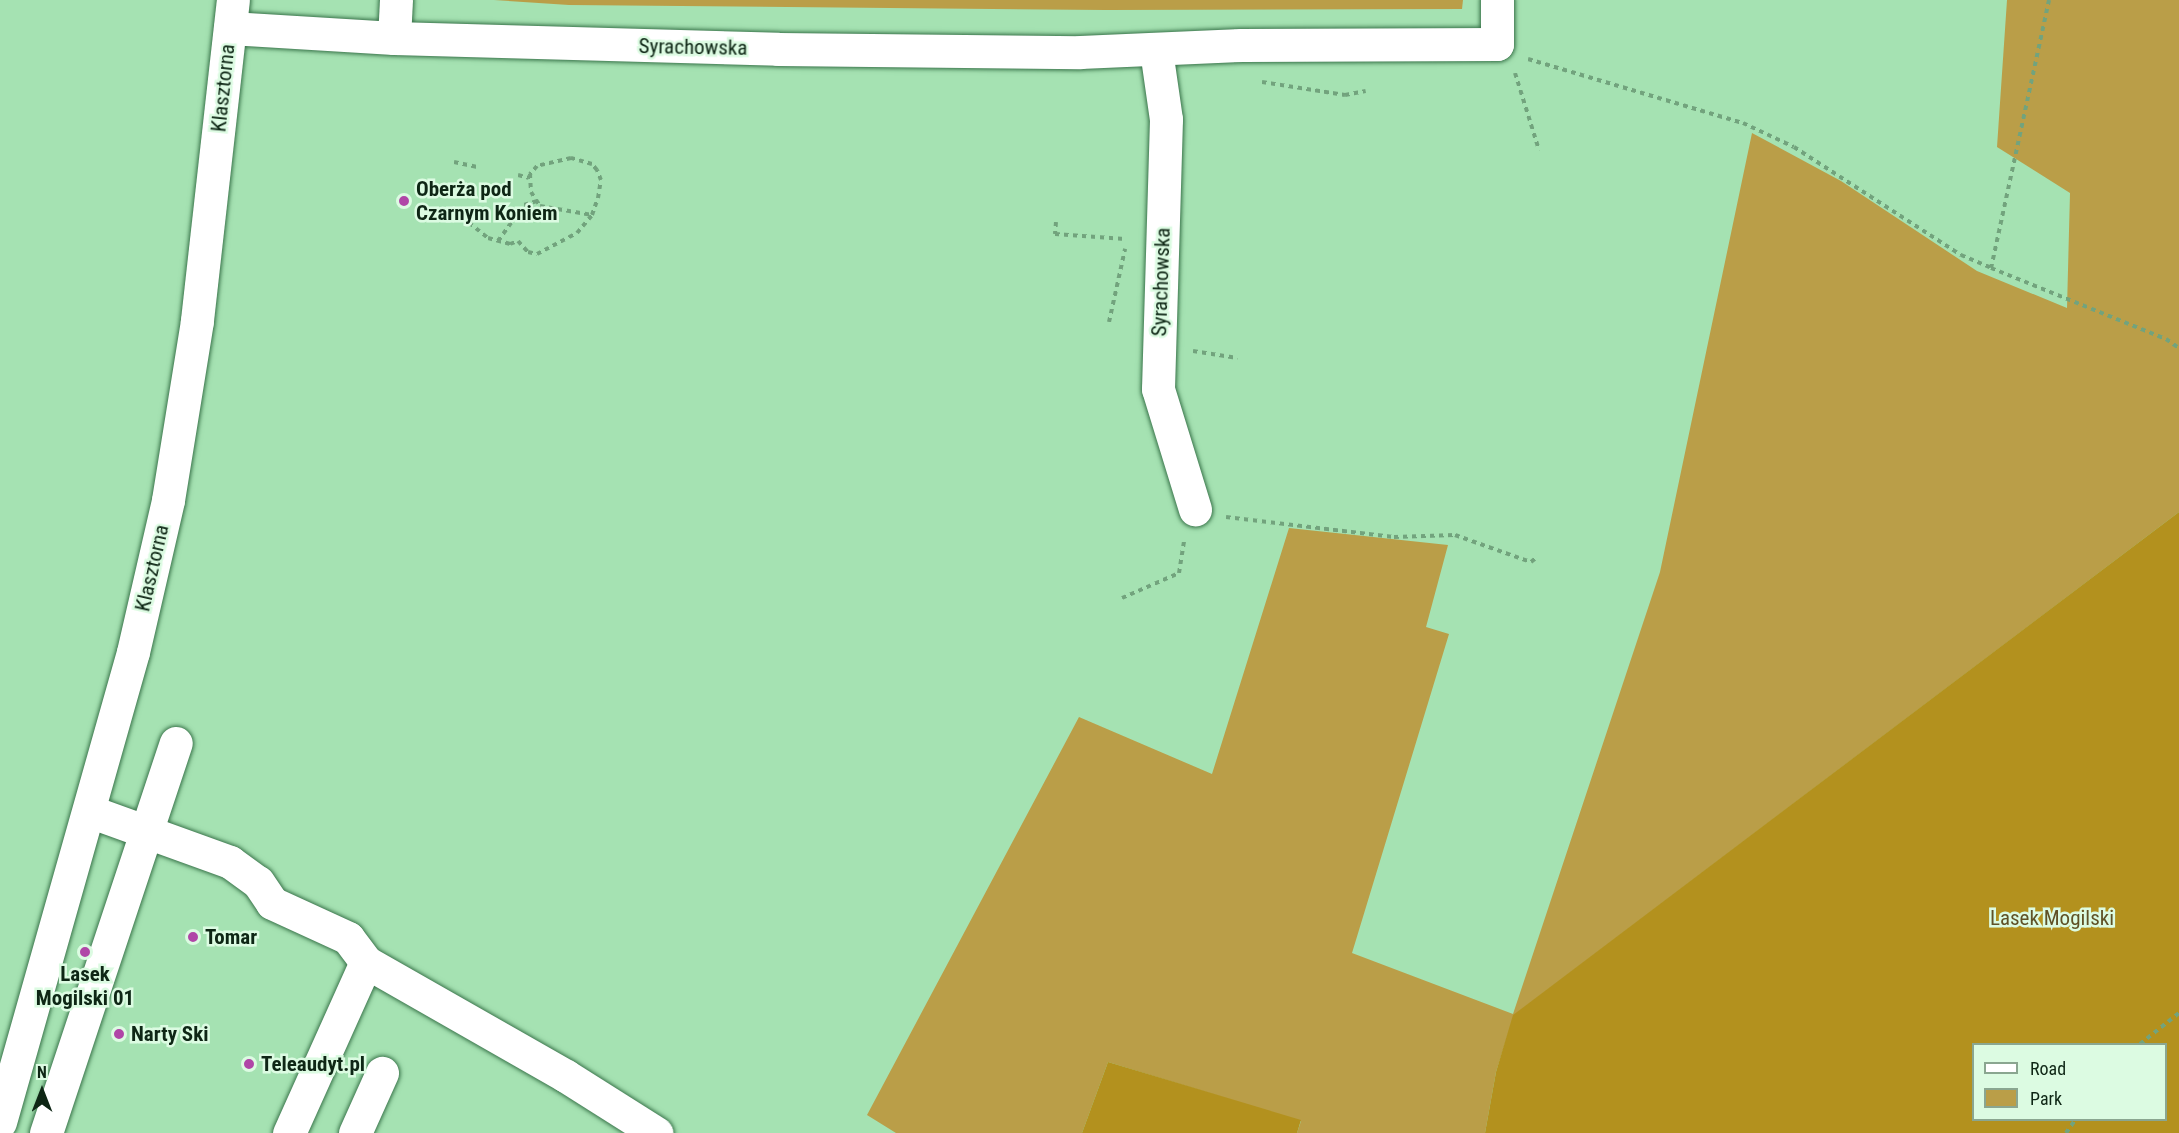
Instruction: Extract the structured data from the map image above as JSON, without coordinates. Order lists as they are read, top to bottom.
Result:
{
  "streets": {
    "street": ["Syrachowska", "Klasztorna"]
  },
  "crossings": [
    ["Syrachowska", "Klasztorna"]
  ],
  "parks": ["Lasek Mogilski"],
  "places": [
    "Oberża pod Czarnym Koniem",
    "Tomar",
    "Lasek Mogilski 01",
    "Narty Ski",
    "Teleaudyt.pl"
  ],
  "legend": ["Road", "Park"],
  "north": "top"
}
